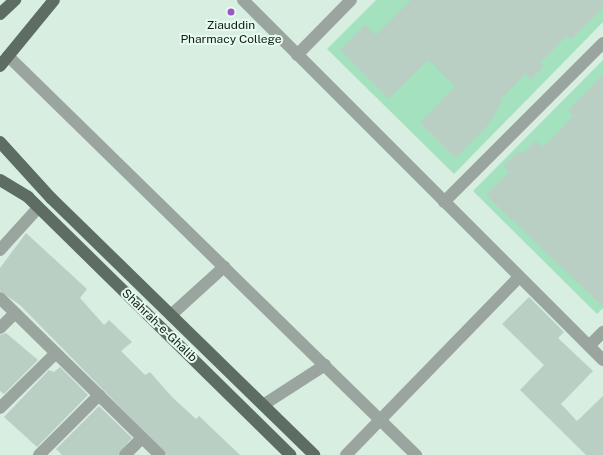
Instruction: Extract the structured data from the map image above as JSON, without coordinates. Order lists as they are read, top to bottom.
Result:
{
  "streets": {
    "main road": ["Shahrah-e-Ghalib"]
  },
  "places": ["Ziauddin Pharmacy College"]
}
